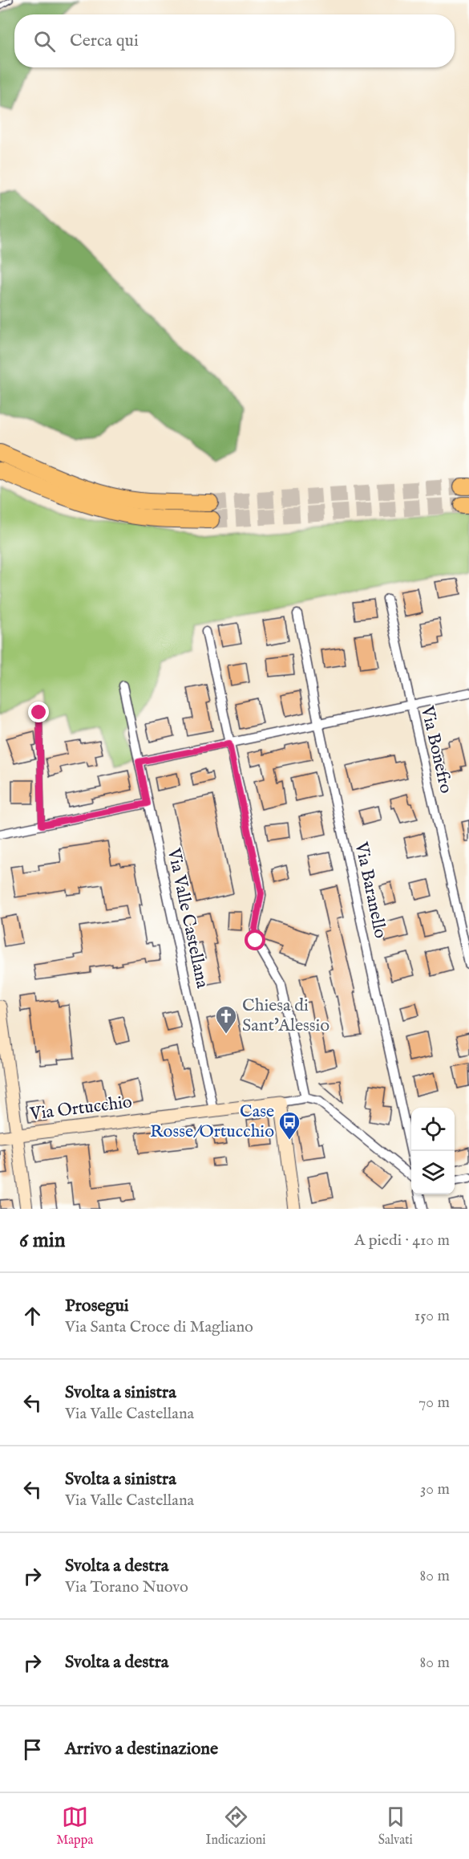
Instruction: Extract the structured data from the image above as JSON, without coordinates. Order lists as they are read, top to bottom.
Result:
{
  "streets": {
    "street": [
      "Via Bonefro",
      "Via Baranello",
      "Via Valle Castellana",
      "Via Ortucchio"
    ]
  },
  "crossings": [
    ["Via Valle Castellana", "Via Ortucchio"]
  ],
  "places": {
    "church": ["Chiesa di Sant'Alessio"],
    "bus stop": ["Case Rosse/Ortucchio"]
  },
  "page": {
    "search": "Cerca qui",
    "heading": ["6 min", "A piedi · 410 m"],
    "list": [
      ["Prosegui", "Via Santa Croce di Magliano", "150 m"],
      ["Svolta a sinistra", "Via Valle Castellana", "70 m"],
      ["Svolta a sinistra", "Via Valle Castellana", "30 m"],
      ["Svolta a destra", "Via Torano Nuovo", "80 m"],
      ["Svolta a destra", "80 m"],
      "Arrivo a destinazione"
    ],
    "nav": ["Mappa", "Indicazioni", "Salvati"]
  }
}
